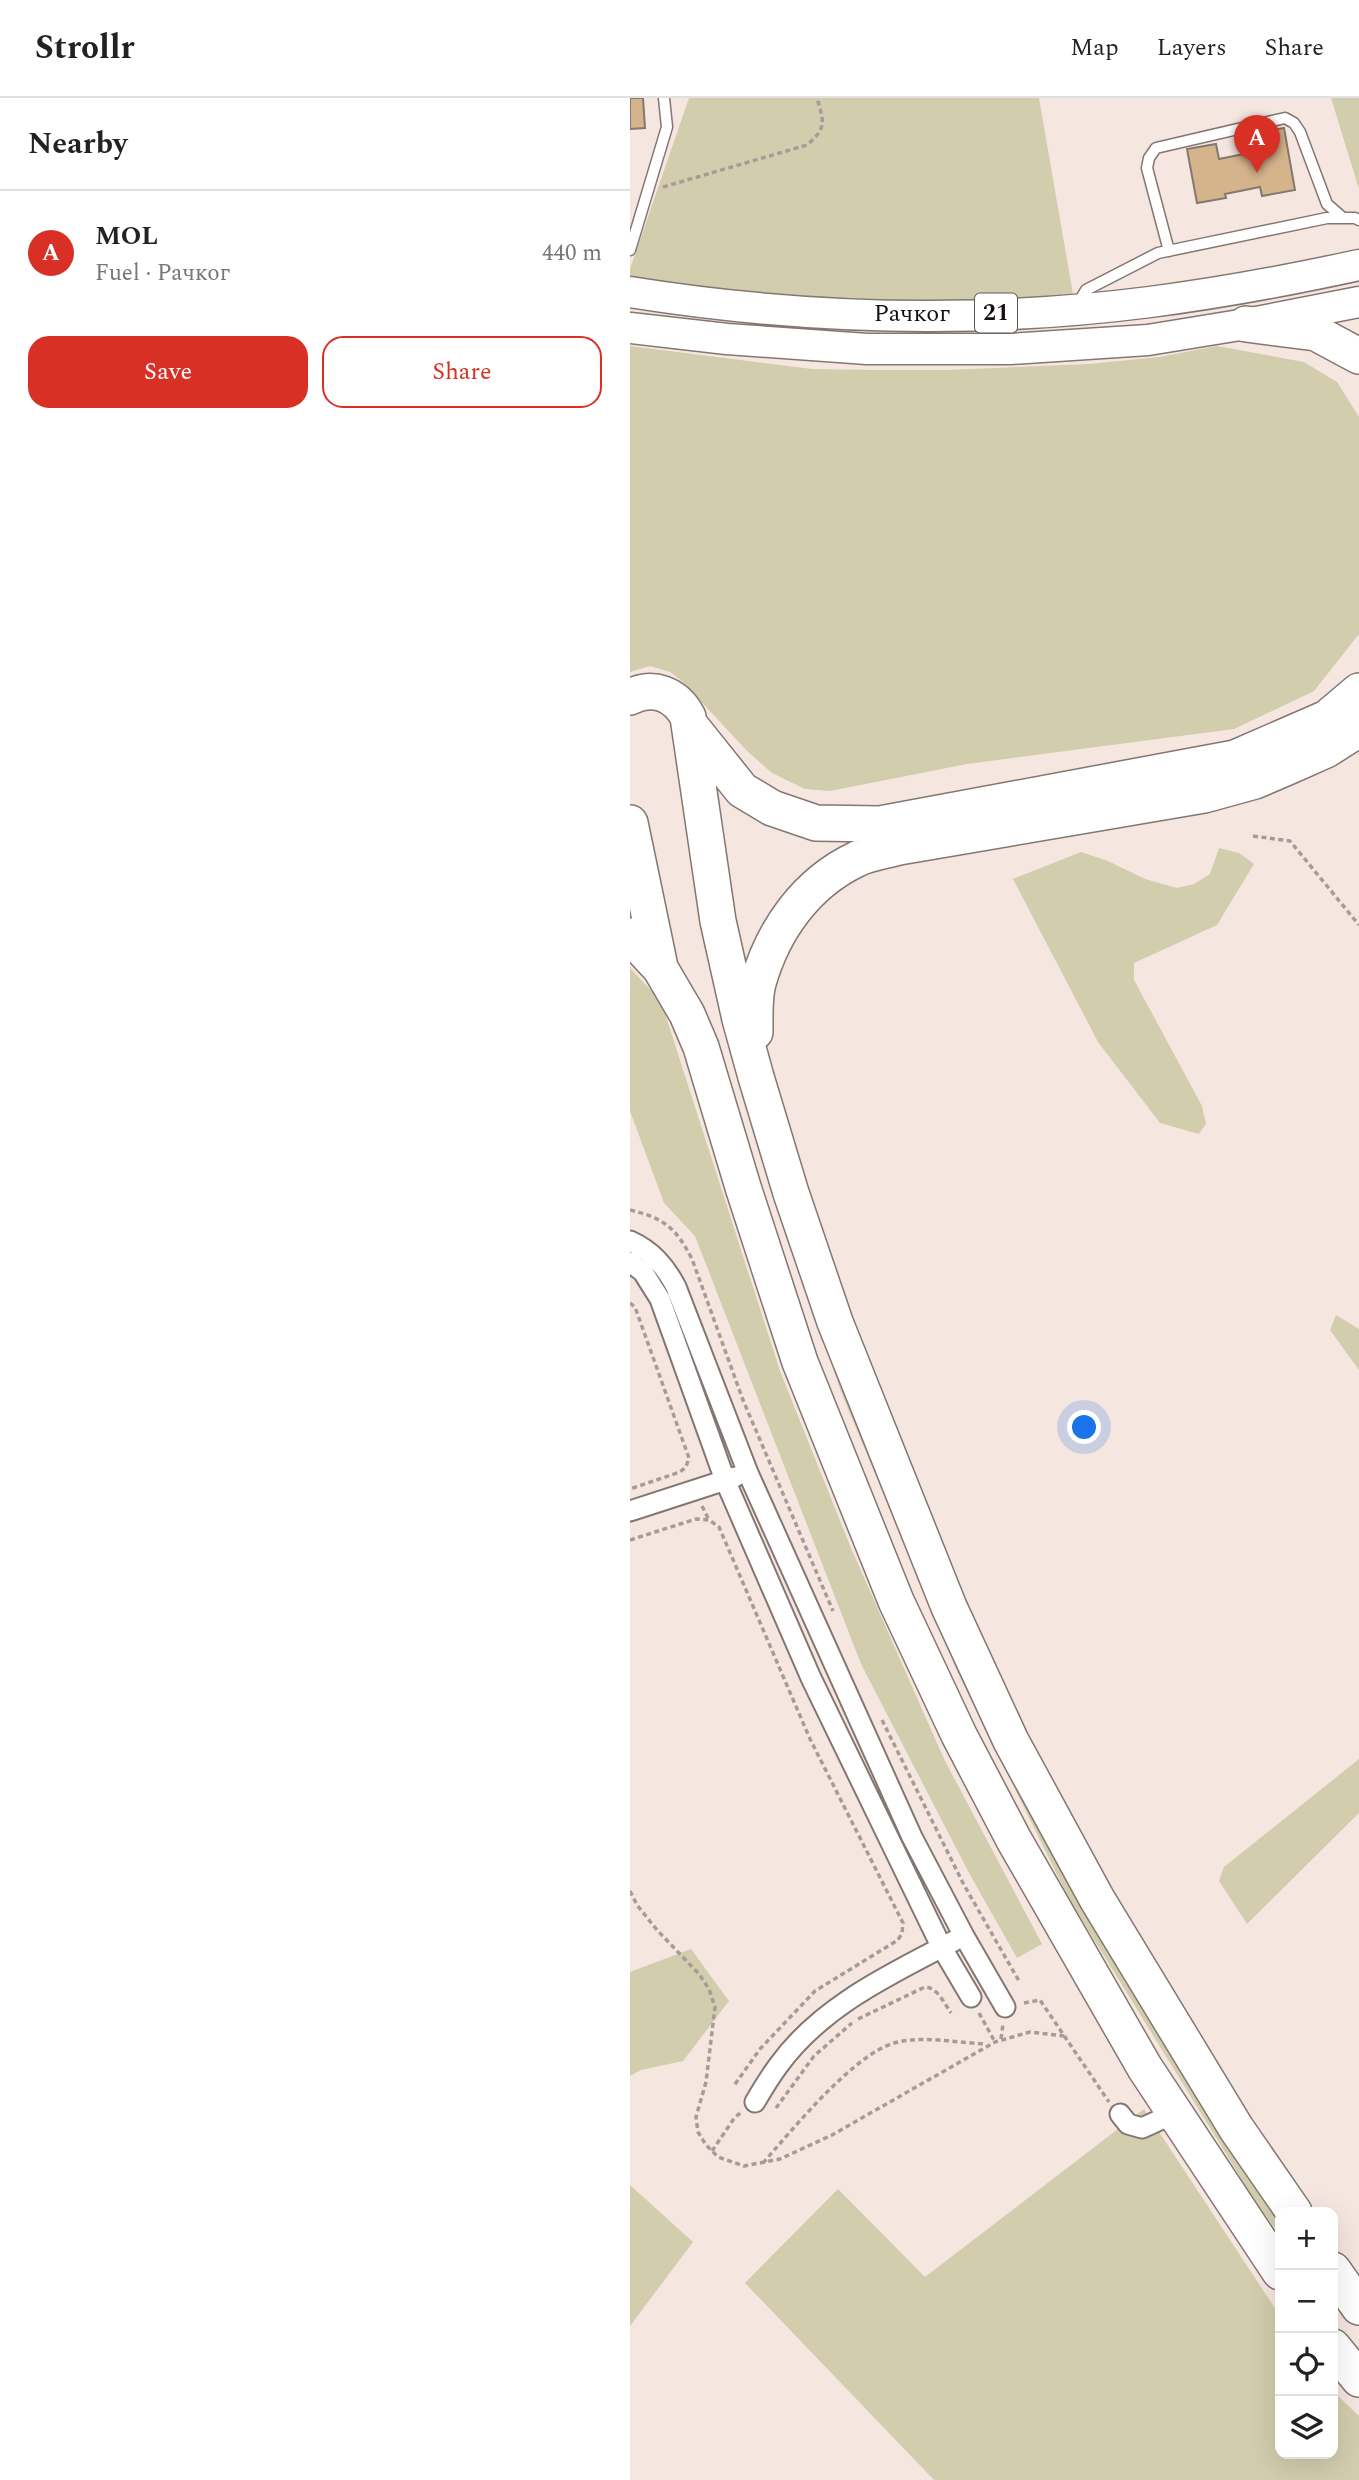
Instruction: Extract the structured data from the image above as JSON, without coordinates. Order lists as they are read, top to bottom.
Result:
{
  "streets": {
    "main road": ["21", "Рачког"]
  },
  "page": {
    "header": "Strollr",
    "nav": ["Map", "Layers", "Share"],
    "heading": "Nearby",
    "pins": "A",
    "list": [
      {
        "mark": "A",
        "name": "MOL",
        "note": "Fuel · Рачког",
        "value": "440 m"
      }
    ],
    "buttons": ["Save", "Share"],
    "map_buttons": ["+", "−"]
  }
}
